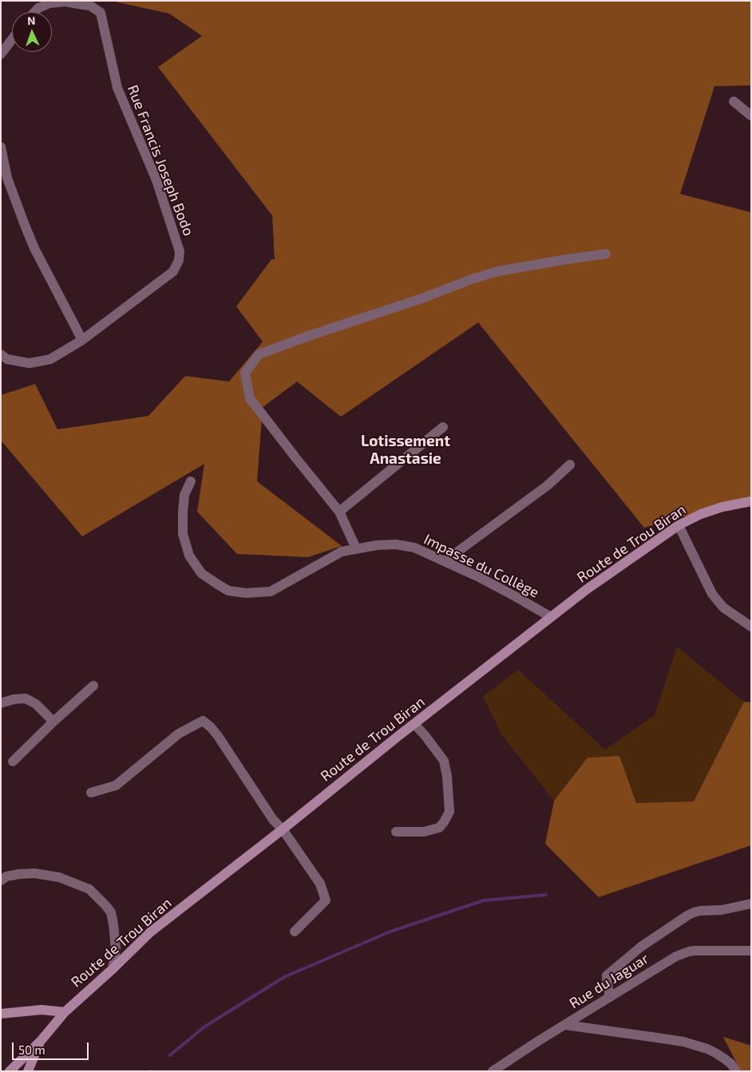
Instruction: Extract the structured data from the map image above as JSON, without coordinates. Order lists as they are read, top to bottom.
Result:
{
  "streets": {
    "main road": ["Route de Trou Biran"],
    "street": ["Rue Francis Joseph Bodo", "Impasse du Collège", "Rue du Jaguar"]
  },
  "crossings": [
    ["Route de Trou Biran", "Impasse du Collège"]
  ],
  "districts": ["Lotissement Anastasie"],
  "scale_bar": "50 m",
  "north": "top"
}
